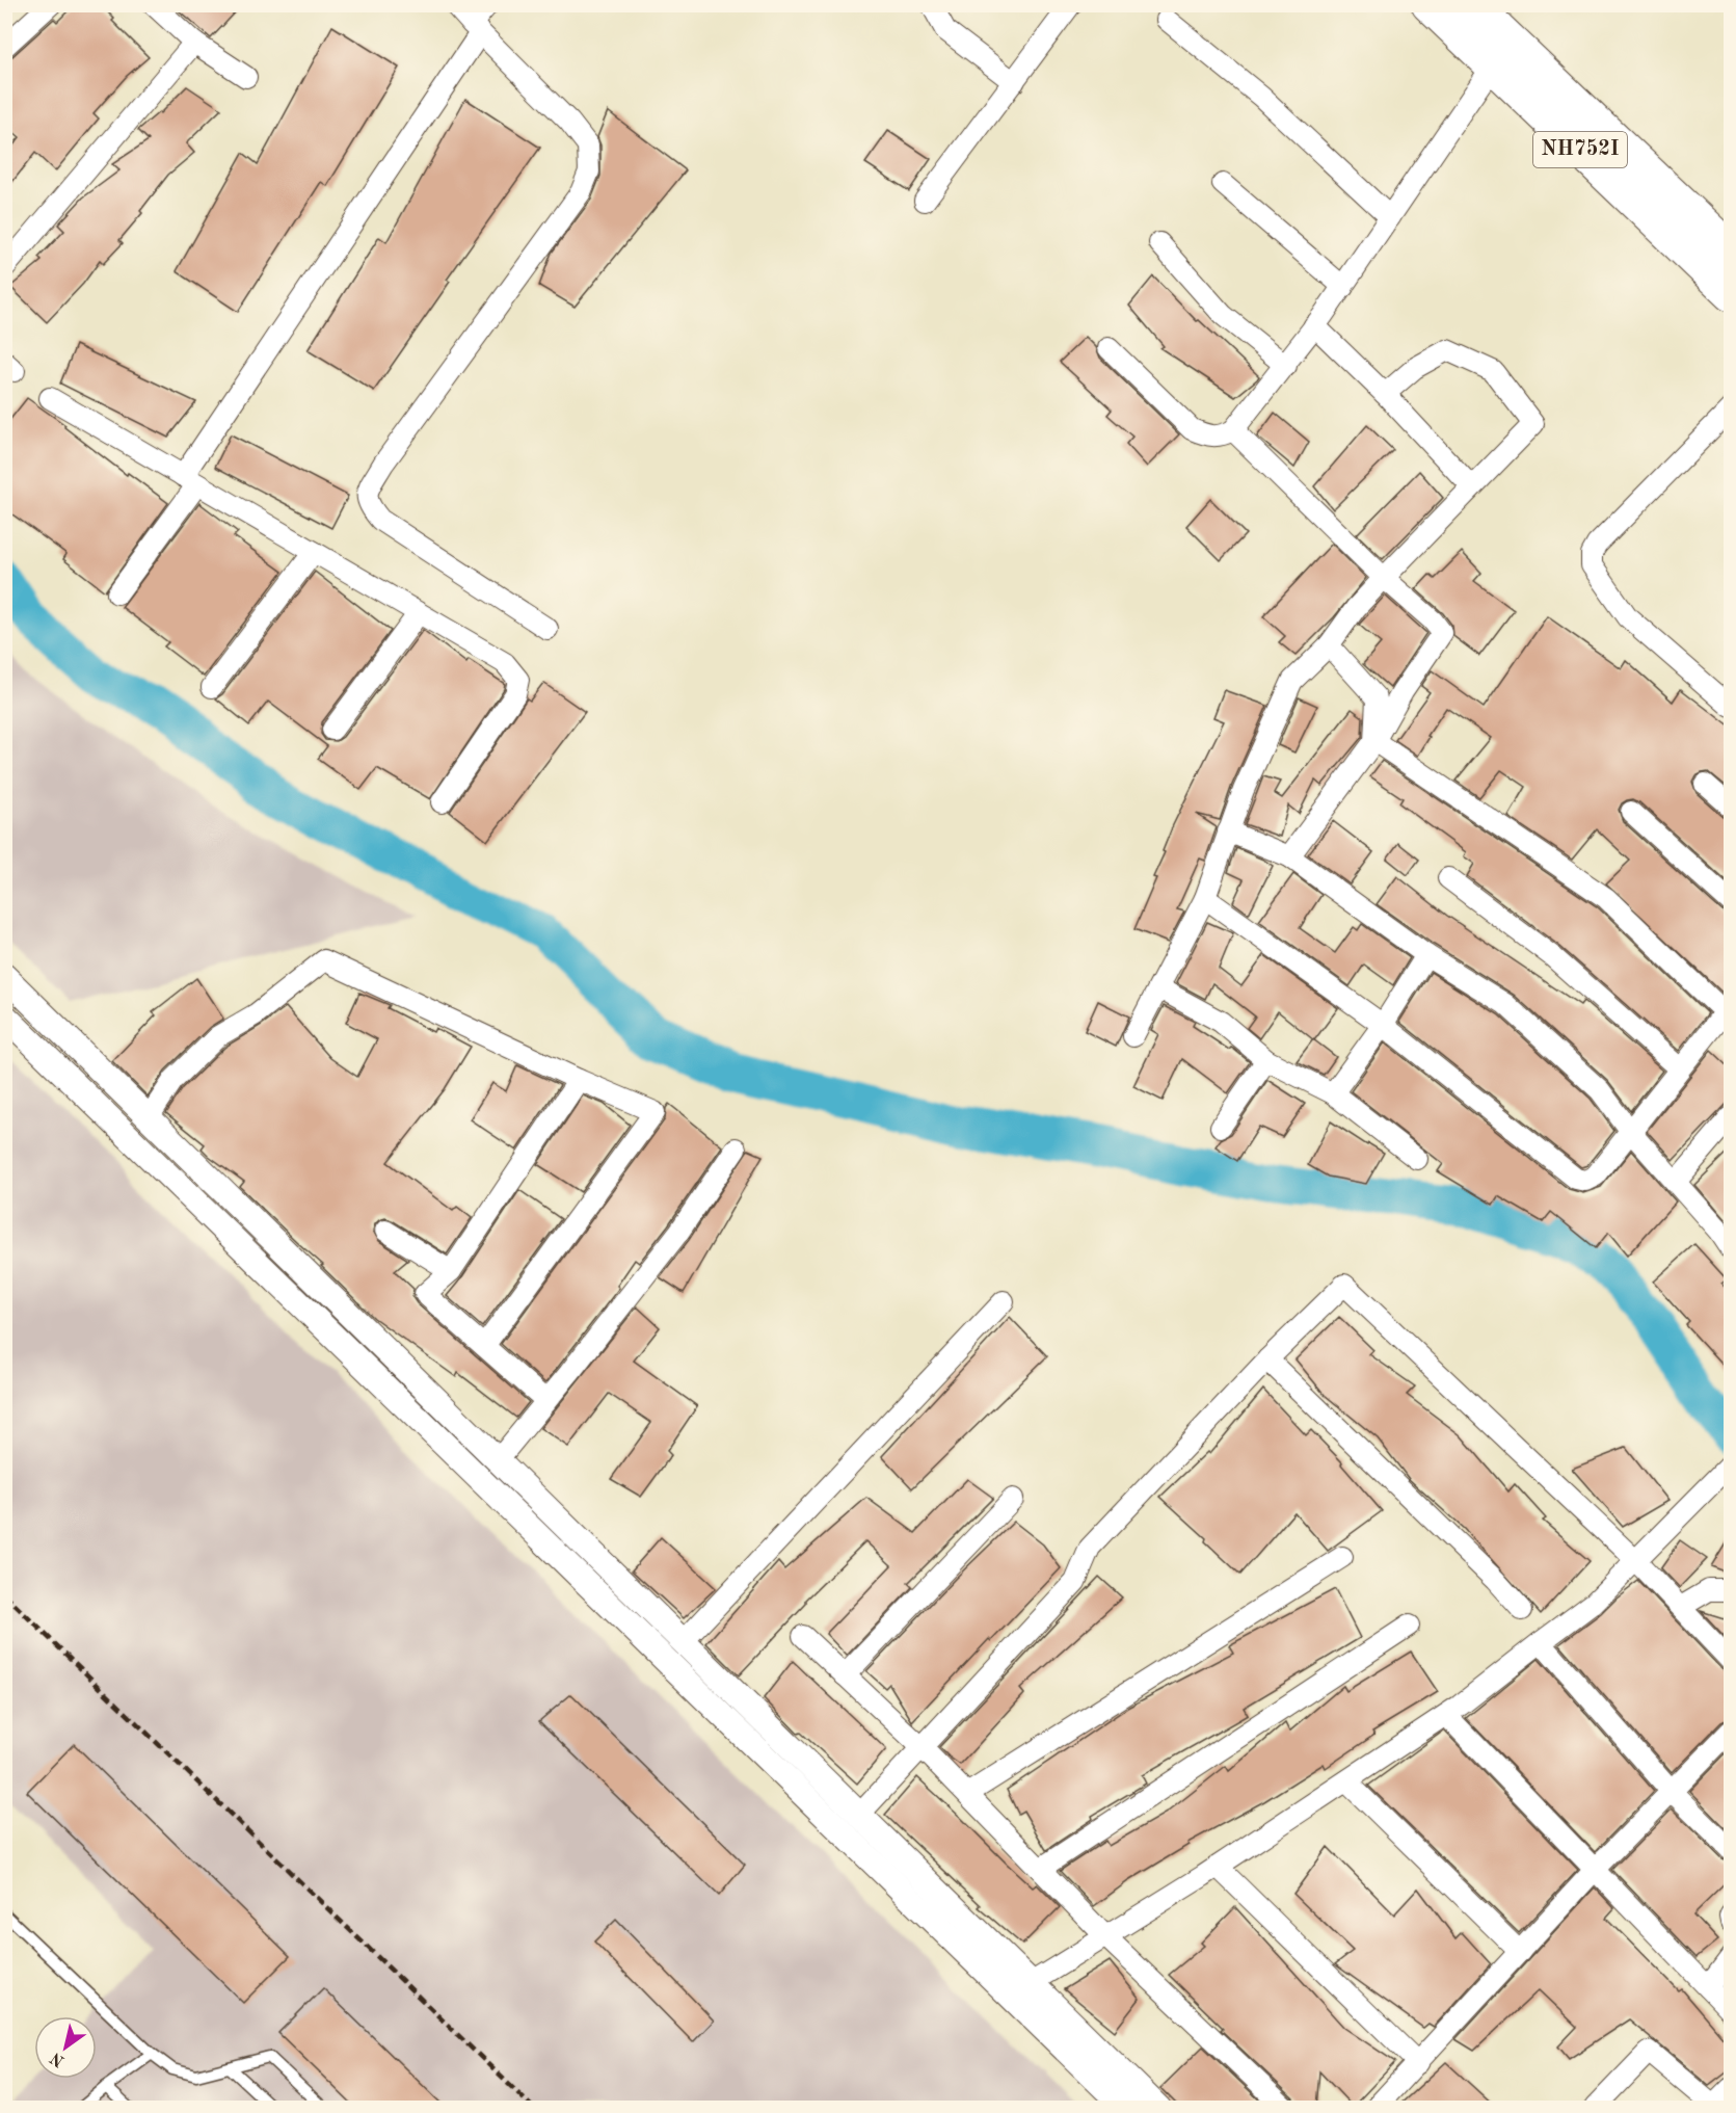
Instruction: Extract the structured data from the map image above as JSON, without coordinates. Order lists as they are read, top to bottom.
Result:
{
  "streets": {
    "highway": ["NH752I"]
  },
  "north": "bottom left"
}
